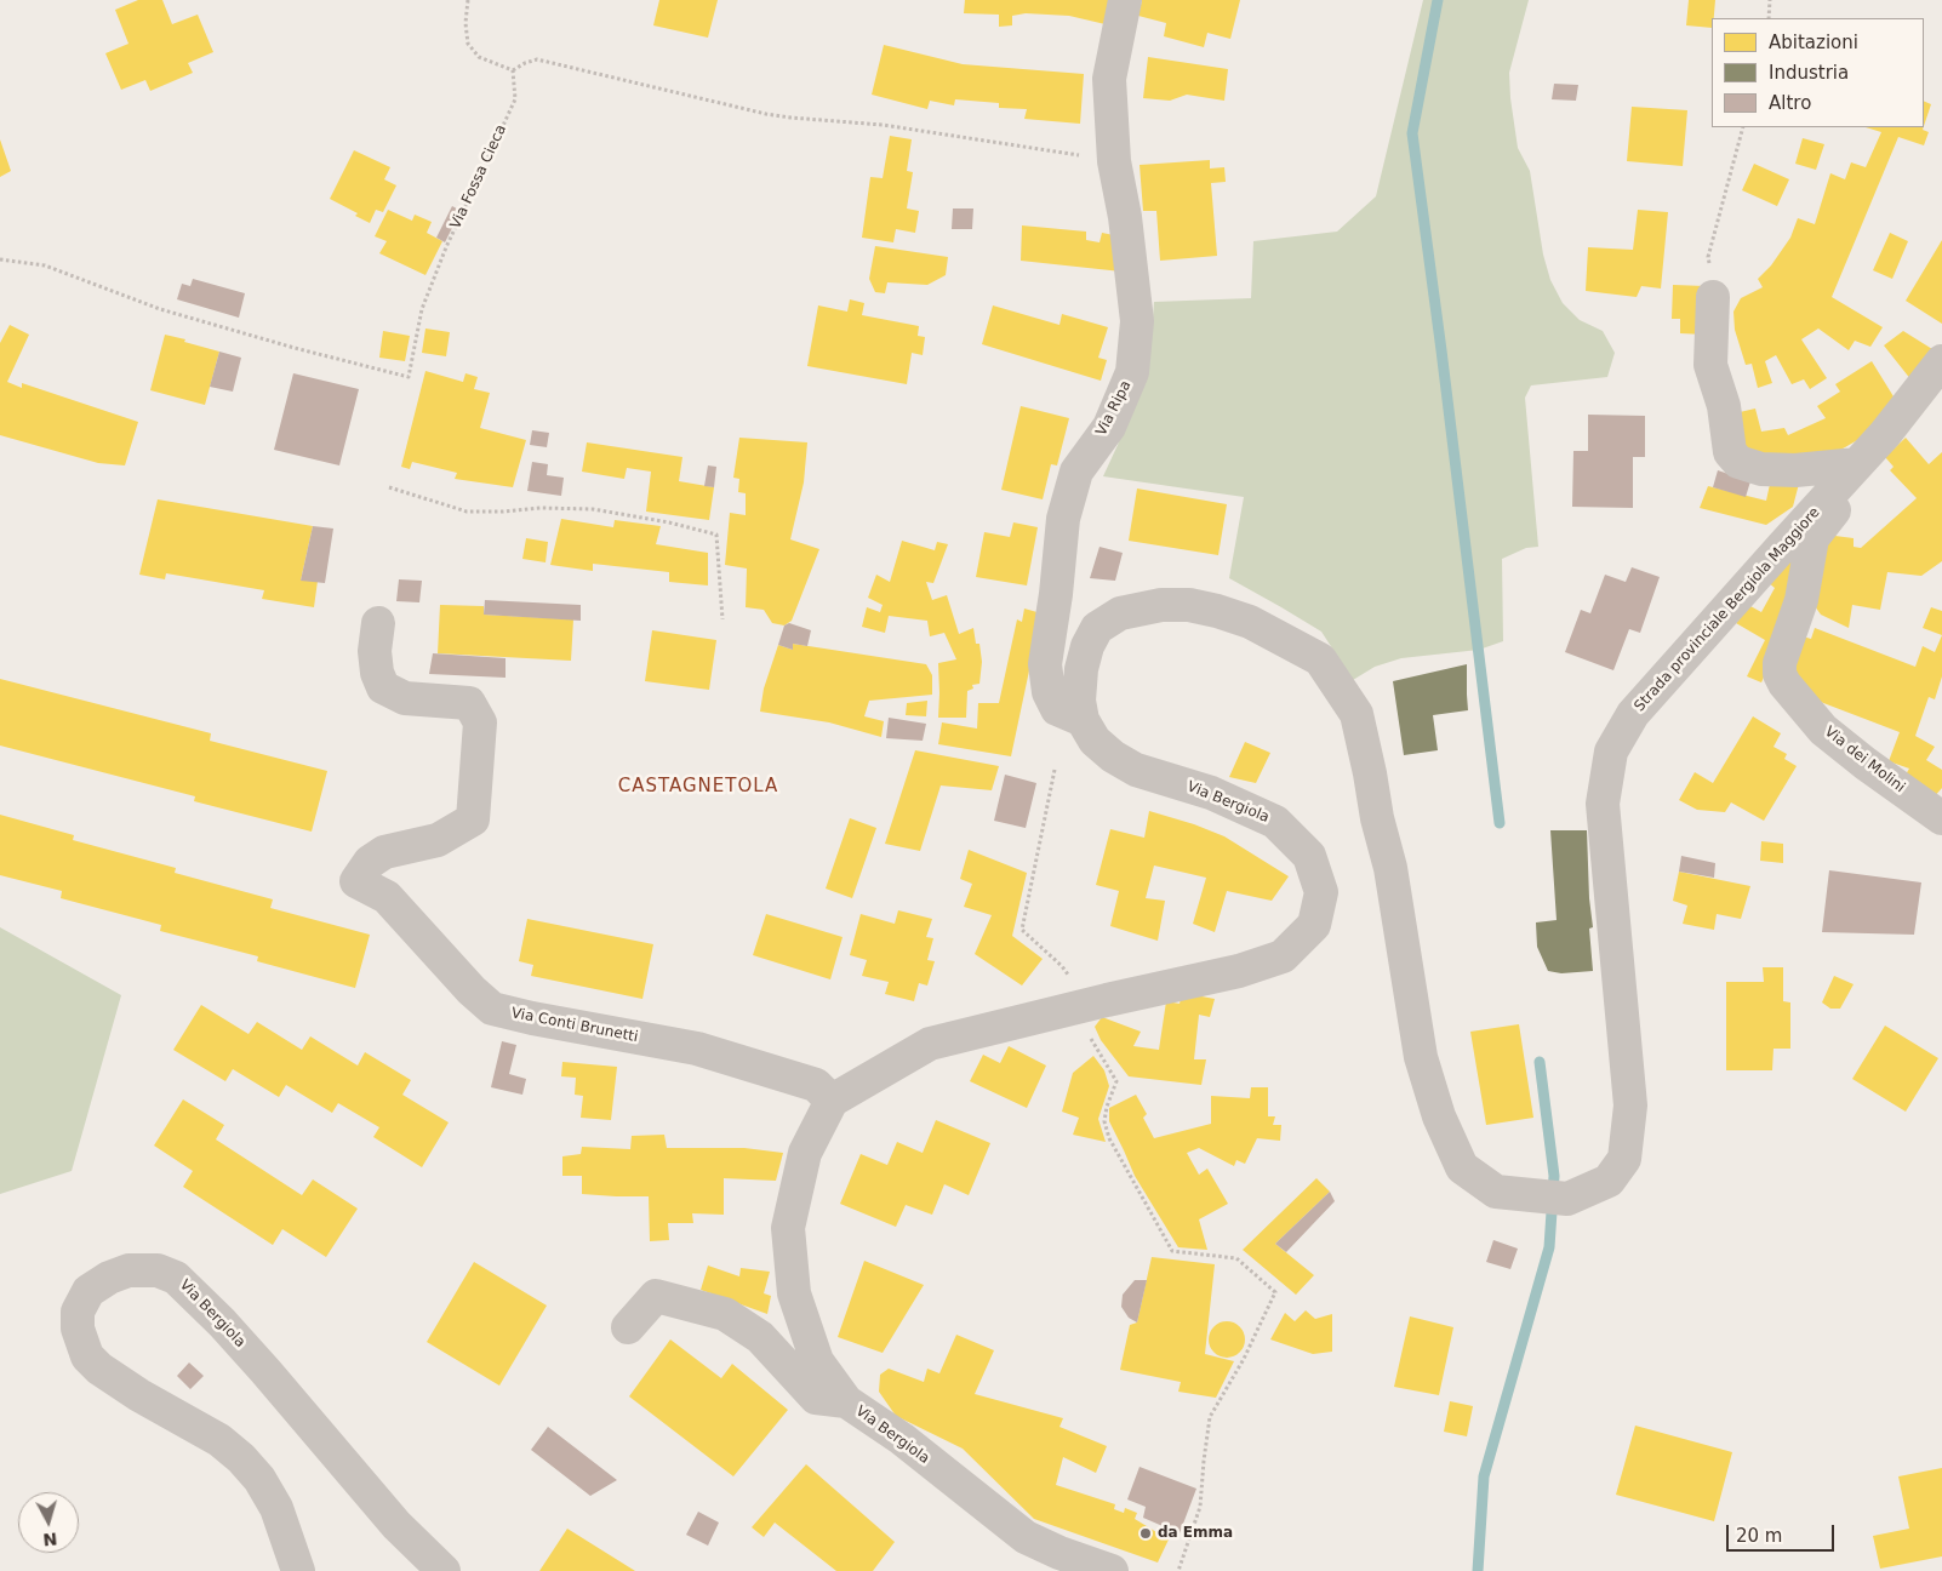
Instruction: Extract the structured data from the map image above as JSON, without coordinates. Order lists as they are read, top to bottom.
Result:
{
  "streets": {
    "street": [
      "Via Ripa",
      "Strada provinciale Bergiola Maggiore",
      "Via dei Molini",
      "Via Bergiola",
      "Via Conti Brunetti"
    ],
    "path": ["Via Fossa Cieca"]
  },
  "crossings": [
    ["Via Ripa", "Strada provinciale Bergiola Maggiore"],
    ["Via Ripa", "Via Bergiola"],
    ["Strada provinciale Bergiola Maggiore", "Via dei Molini"],
    ["Strada provinciale Bergiola Maggiore", "Via Bergiola"],
    ["Via Bergiola", "Via Conti Brunetti"]
  ],
  "districts": ["CASTAGNETOLA"],
  "places": ["da Emma"],
  "legend": ["Abitazioni", "Industria", "Altro"],
  "scale_bar": "20 m",
  "north": "bottom"
}
